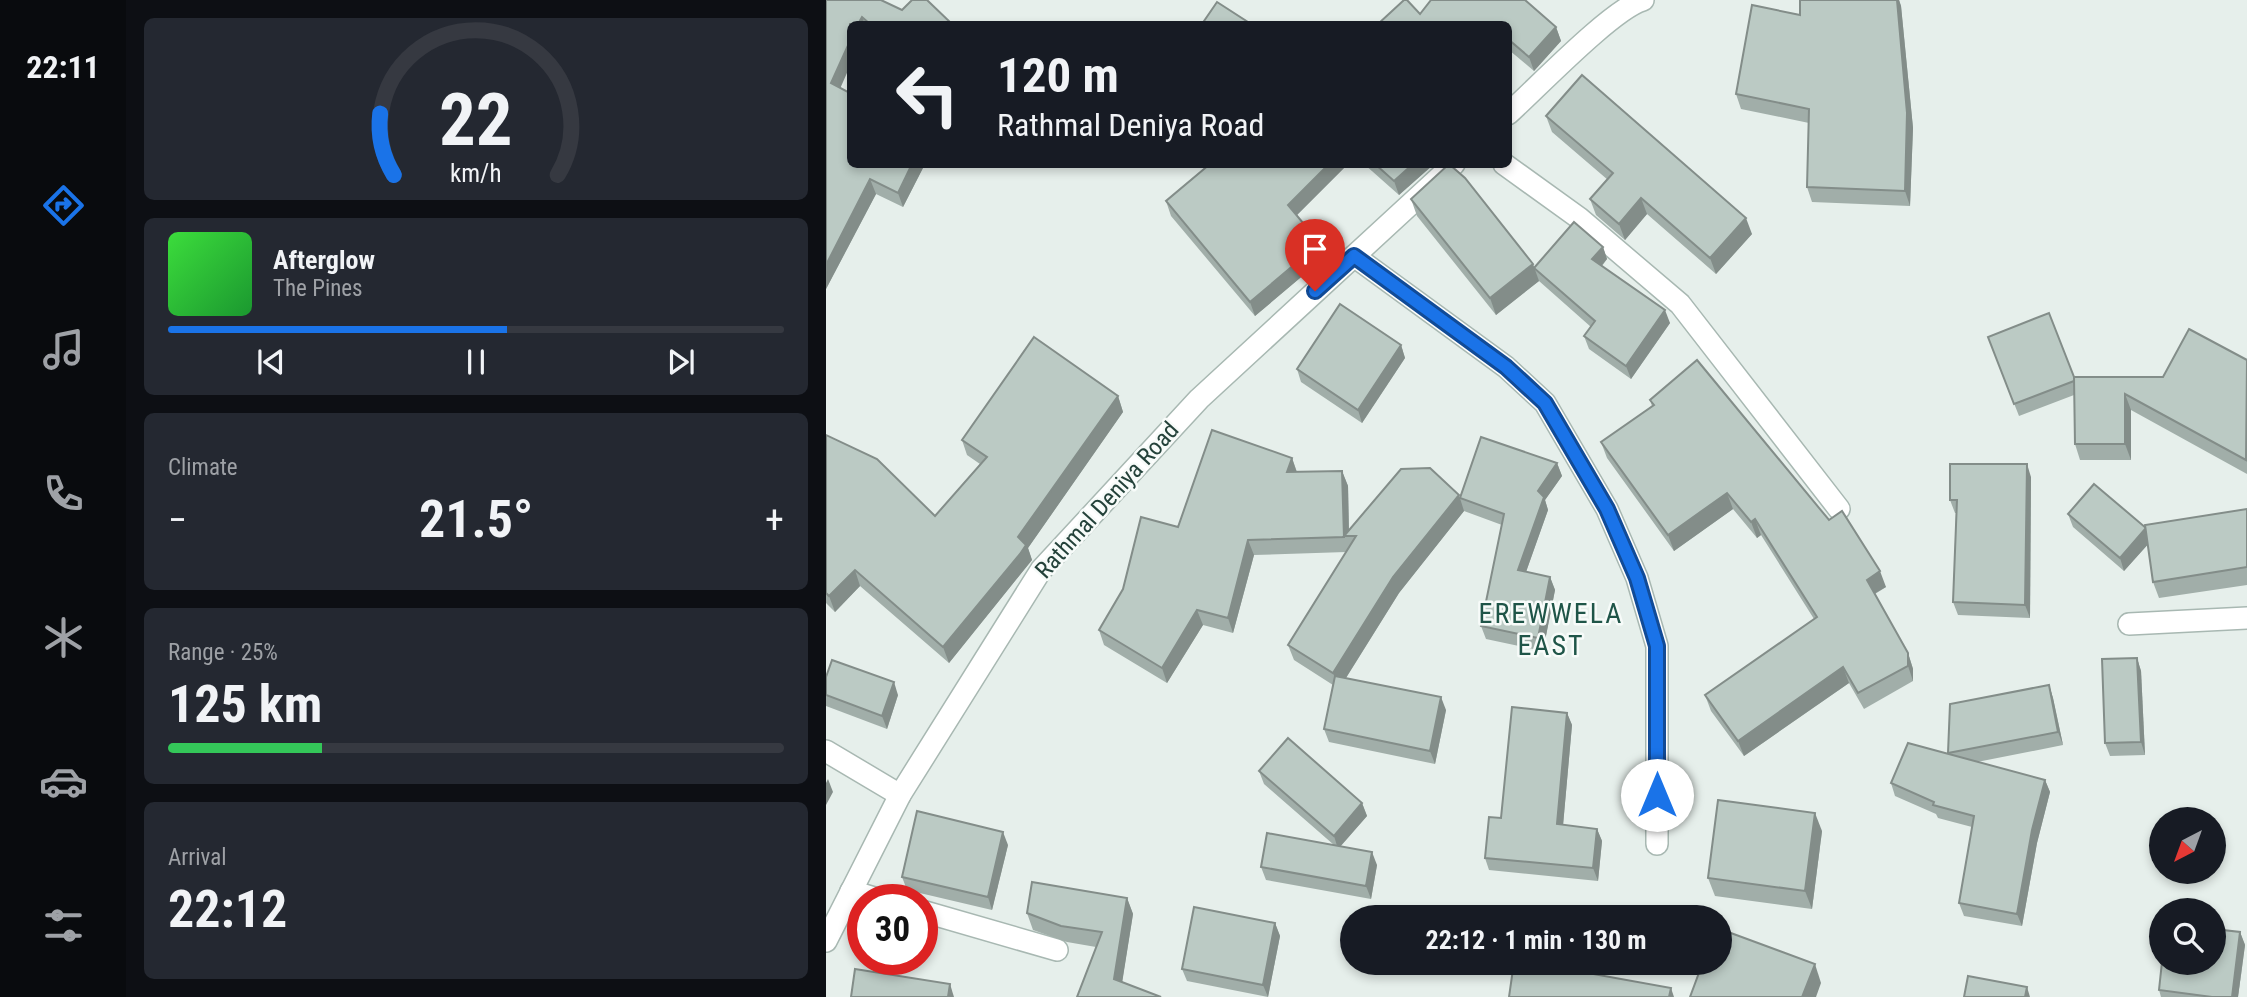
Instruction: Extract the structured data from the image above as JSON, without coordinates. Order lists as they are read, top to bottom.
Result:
{
  "streets": {
    "street": ["Rathmal Deniya Road"]
  },
  "districts": ["EREWWELA EAST"],
  "north": "bottom left",
  "page": {
    "tabs": "22:11",
    "turn": ["120 m", "Rathmal Deniya Road"],
    "song": ["Afterglow", "The Pines"],
    "tile": [
      "Climate",
      ["Range · 25%", "125 km"],
      ["Arrival", "22:12"]
    ],
    "heat": ["−", "21.5°", "+"],
    "limit": "30",
    "trip": "22:12 · 1 min · 130 m",
    "gauge": ["22", "km/h"]
  }
}
